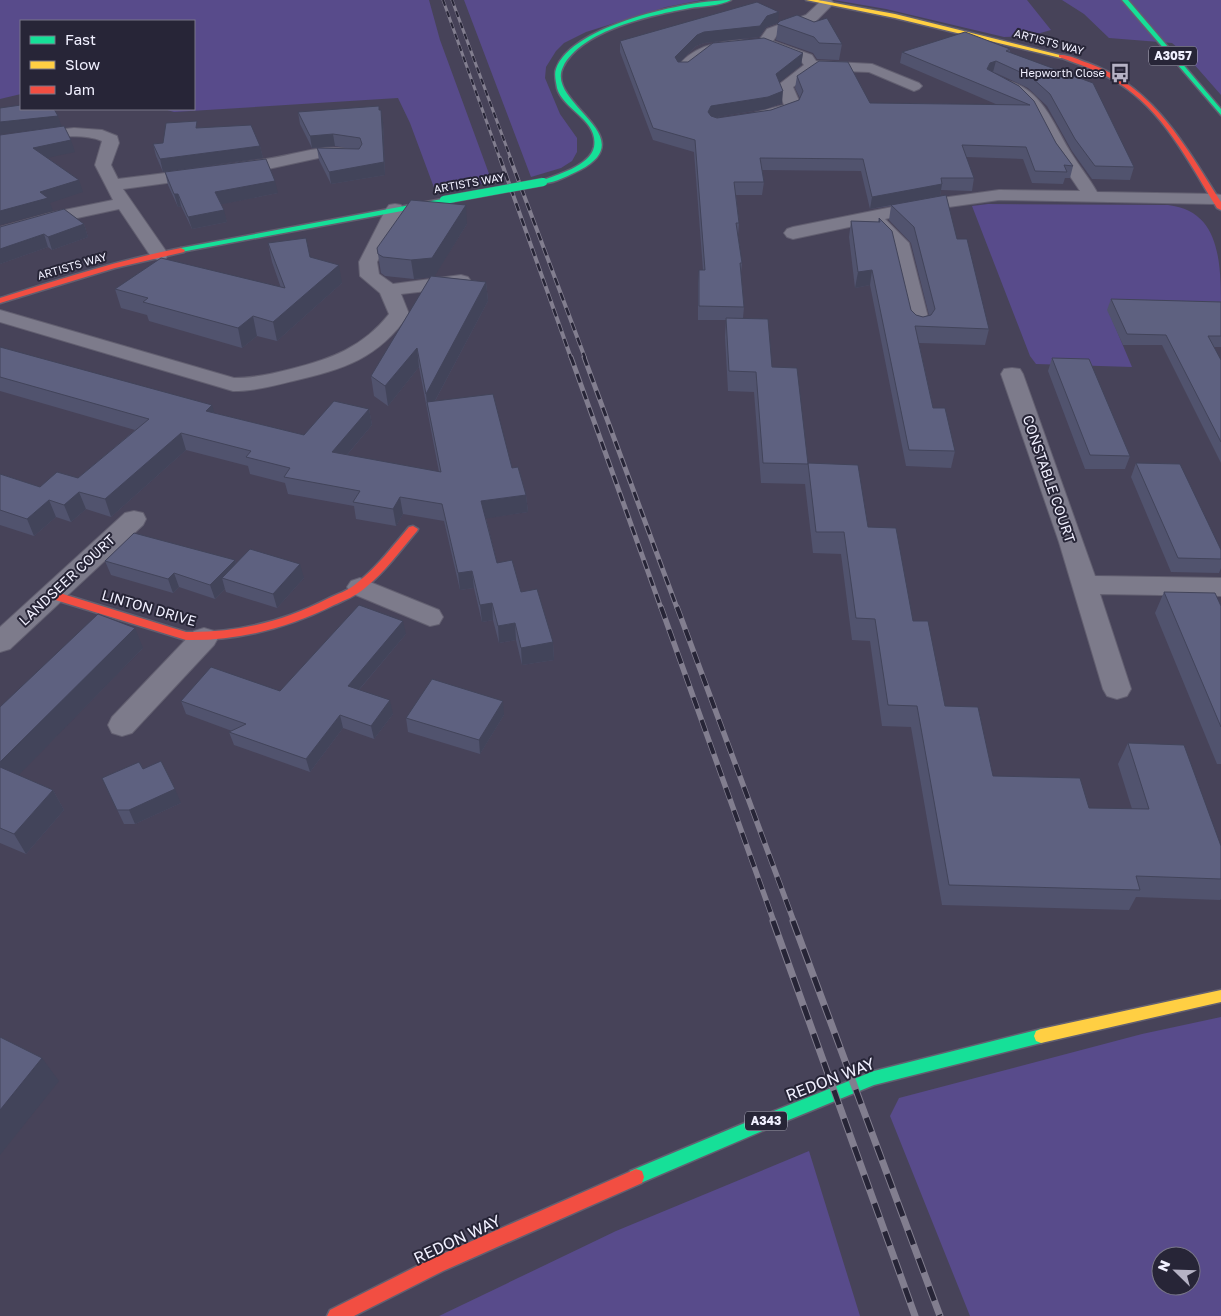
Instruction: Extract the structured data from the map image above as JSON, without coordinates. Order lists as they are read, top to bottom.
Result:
{
  "streets": {
    "street": [
      "ARTISTS WAY",
      "A3057",
      "CONSTABLE COURT",
      "LANDSEER COURT",
      "LINTON DRIVE",
      "REDON WAY",
      "A343"
    ]
  },
  "crossings": [
    ["LANDSEER COURT", "LINTON DRIVE"]
  ],
  "places": {
    "bus stop": ["Hepworth Close"]
  },
  "legend": ["Fast", "Slow", "Jam"],
  "north": "top left"
}
